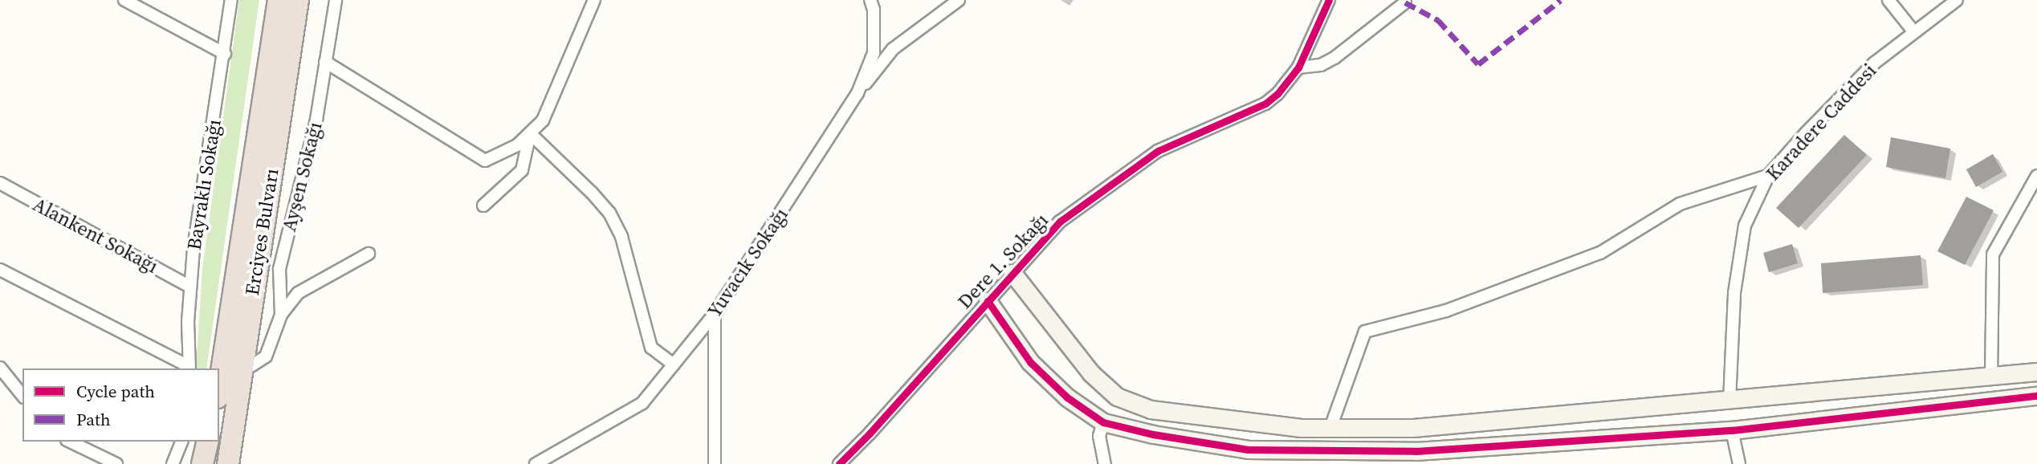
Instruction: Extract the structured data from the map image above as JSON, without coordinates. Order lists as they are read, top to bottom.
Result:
{
  "streets": {
    "highway": ["Erciyes Bulvarı"],
    "street": [
      "Karadere Caddesi",
      "Ayşen Sokağı",
      "Bayraklı Sokağı",
      "Alankent Sokağı",
      "Dere 1. Sokağı",
      "Yuvacık Sokağı"
    ]
  },
  "crossings": [
    ["Ayşen Sokağı", "Erciyes Bulvarı"],
    ["Bayraklı Sokağı", "Alankent Sokağı"]
  ],
  "legend": ["Cycle path", "Path"]
}
